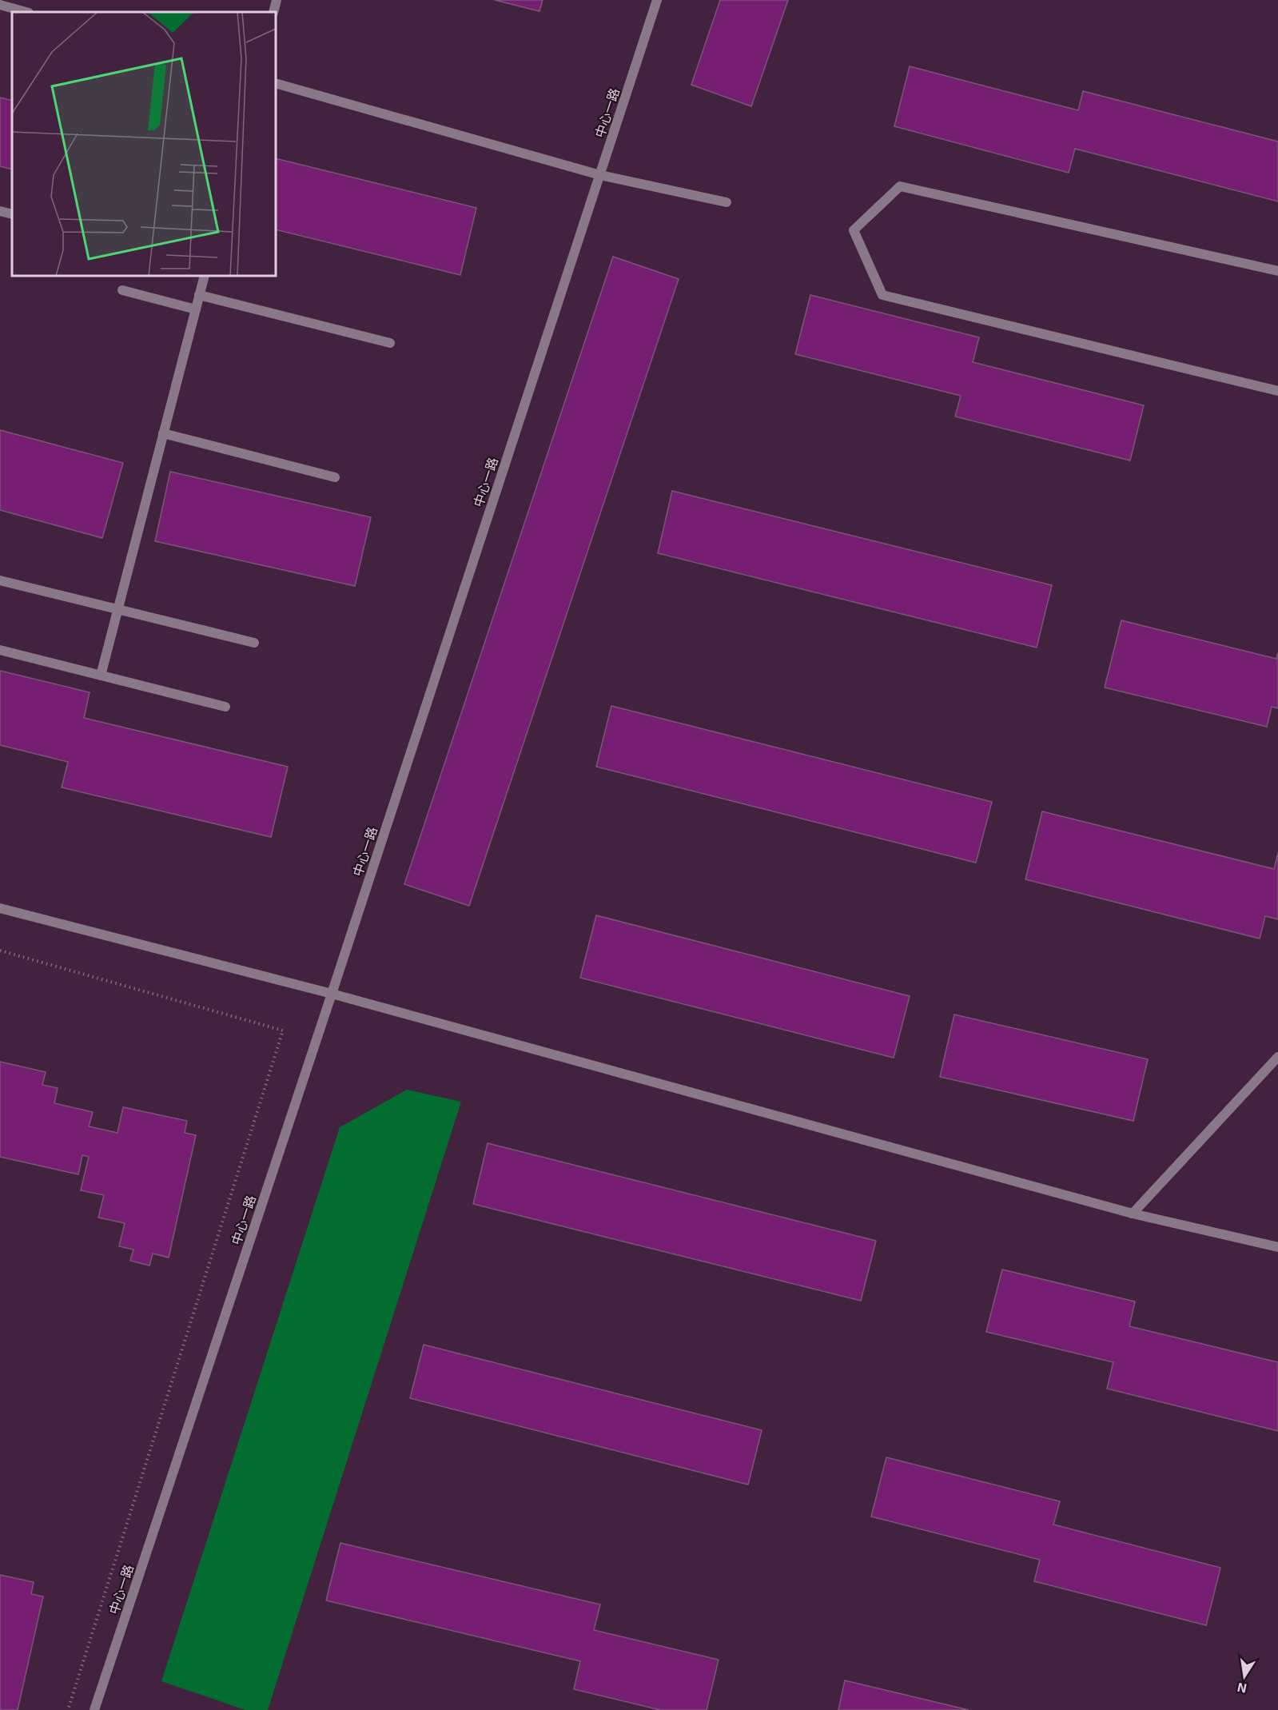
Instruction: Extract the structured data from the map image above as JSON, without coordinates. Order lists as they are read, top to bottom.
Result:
{
  "streets": {
    "street": ["中心一路"]
  },
  "north": "bottom"
}
